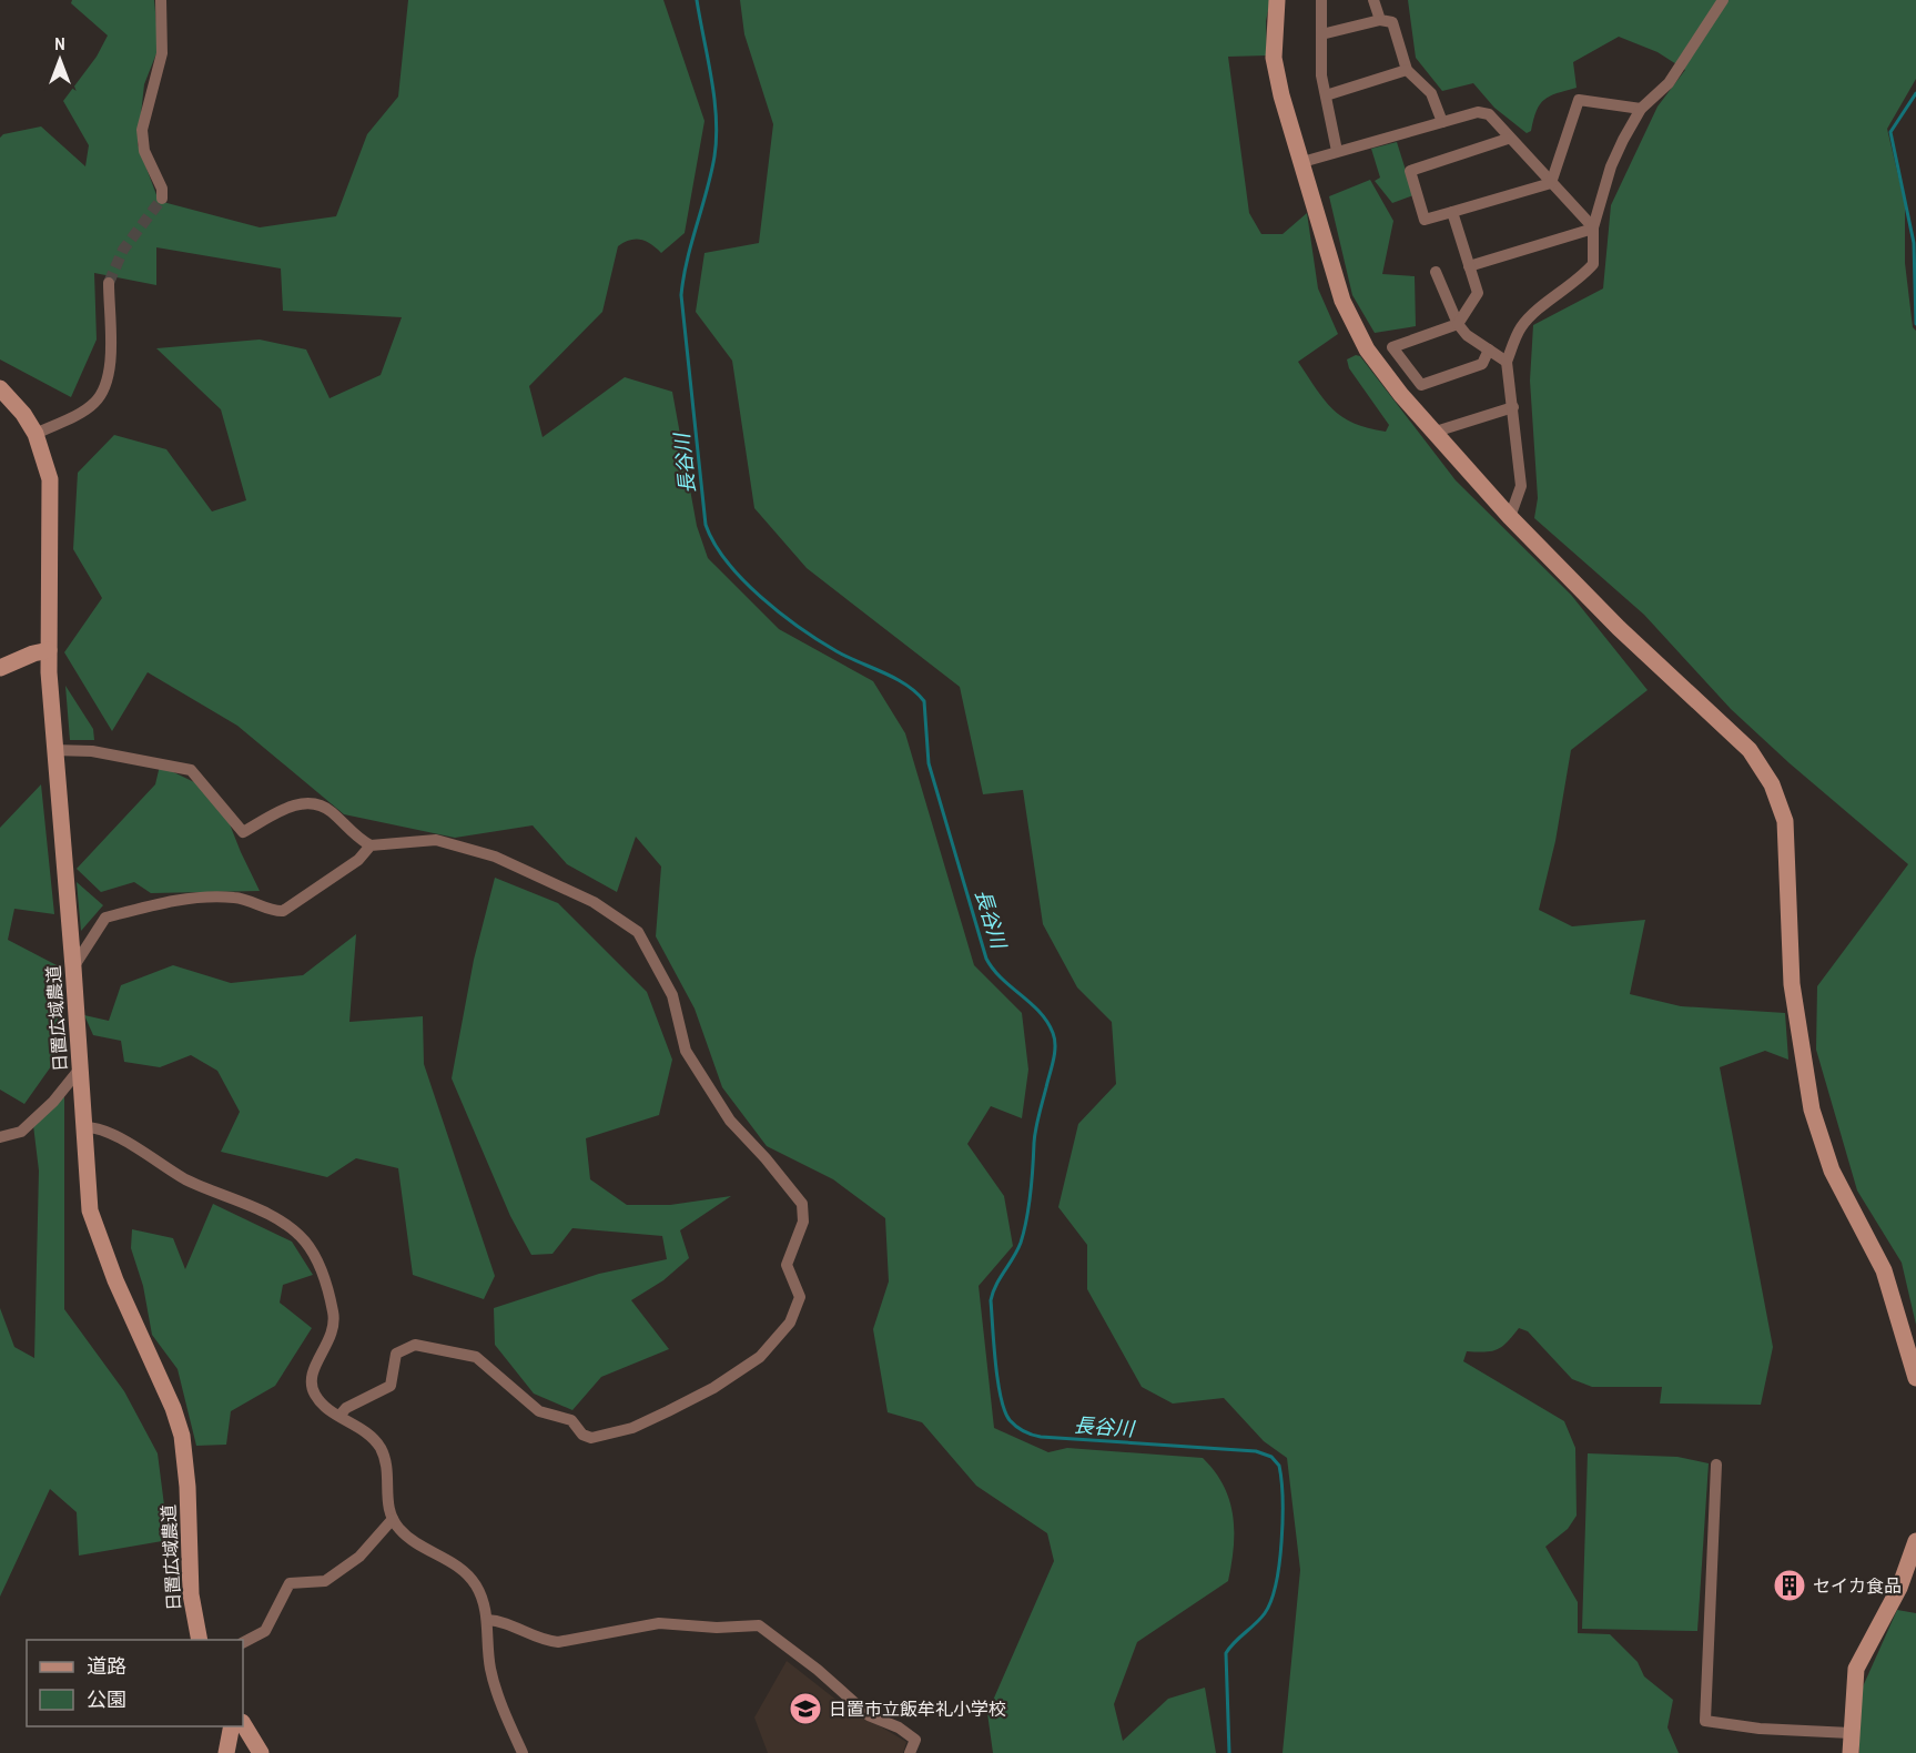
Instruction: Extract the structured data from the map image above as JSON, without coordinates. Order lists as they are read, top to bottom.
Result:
{
  "streets": {
    "street": ["日置広域農道"]
  },
  "water": ["長谷川"],
  "places": {
    "building": ["セイカ食品"],
    "school or university": ["日置市立飯牟礼小学校"]
  },
  "legend": ["道路", "公園"],
  "north": "top"
}
